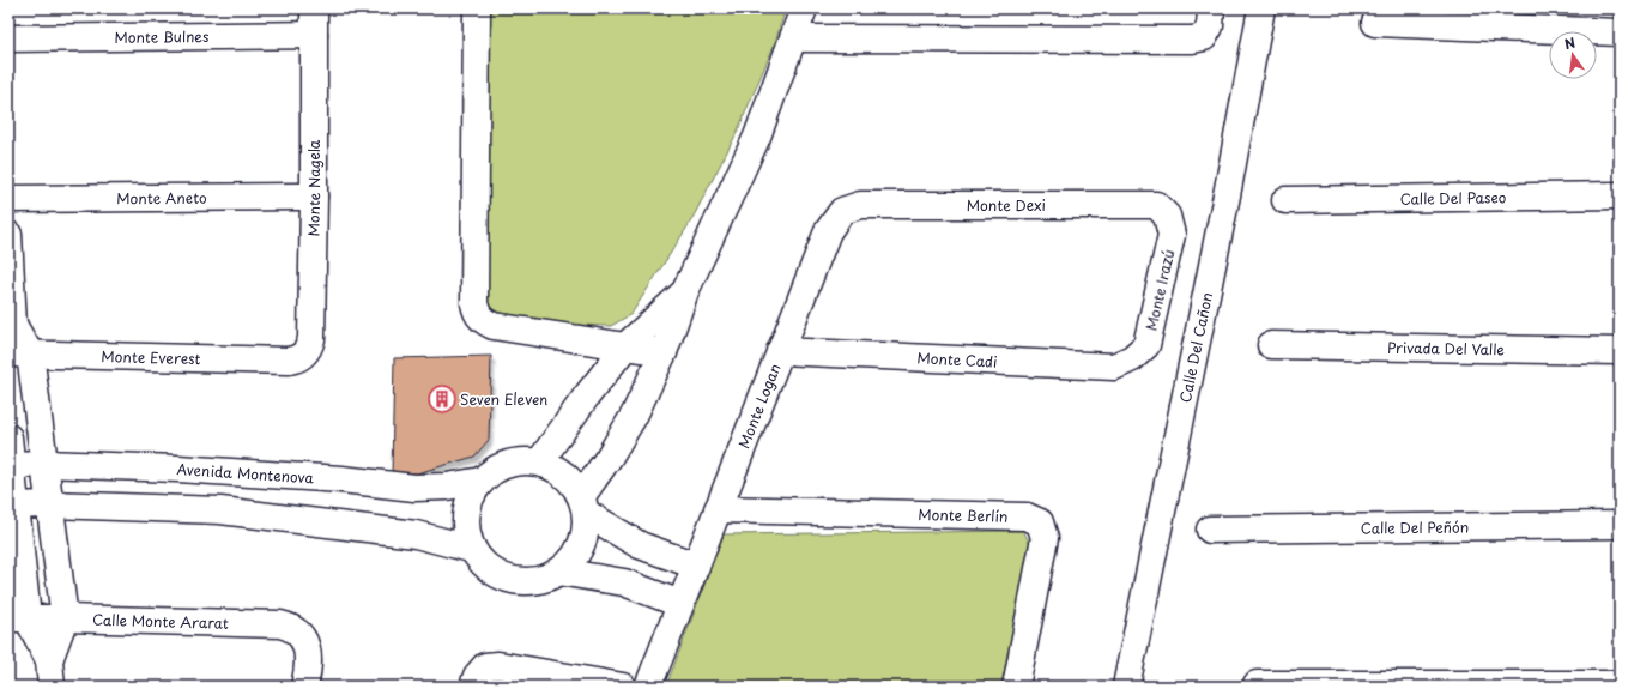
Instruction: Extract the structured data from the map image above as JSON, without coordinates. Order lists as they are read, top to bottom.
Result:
{
  "streets": {
    "street": [
      "Monte Bulnes",
      "Monte Nagela",
      "Monte Aneto",
      "Calle Del Paseo",
      "Monte Dexi",
      "Monte Irazú",
      "Calle Del Cañon",
      "Privada Del Valle",
      "Monte Everest",
      "Monte Cadi",
      "Monte Logan",
      "Avenida Montenova",
      "Monte Berlín",
      "Calle Del Peñón",
      "Calle Monte Ararat"
    ]
  },
  "crossings": [
    ["Monte Bulnes", "Monte Nagela"],
    ["Monte Nagela", "Monte Aneto"],
    ["Monte Nagela", "Monte Everest"],
    ["Monte Dexi", "Monte Irazú"],
    ["Monte Dexi", "Monte Logan"],
    ["Monte Irazú", "Monte Cadi"],
    ["Monte Cadi", "Monte Logan"],
    ["Monte Logan", "Monte Berlín"]
  ],
  "places": {
    "building": ["Seven Eleven"]
  },
  "north": "top"
}
